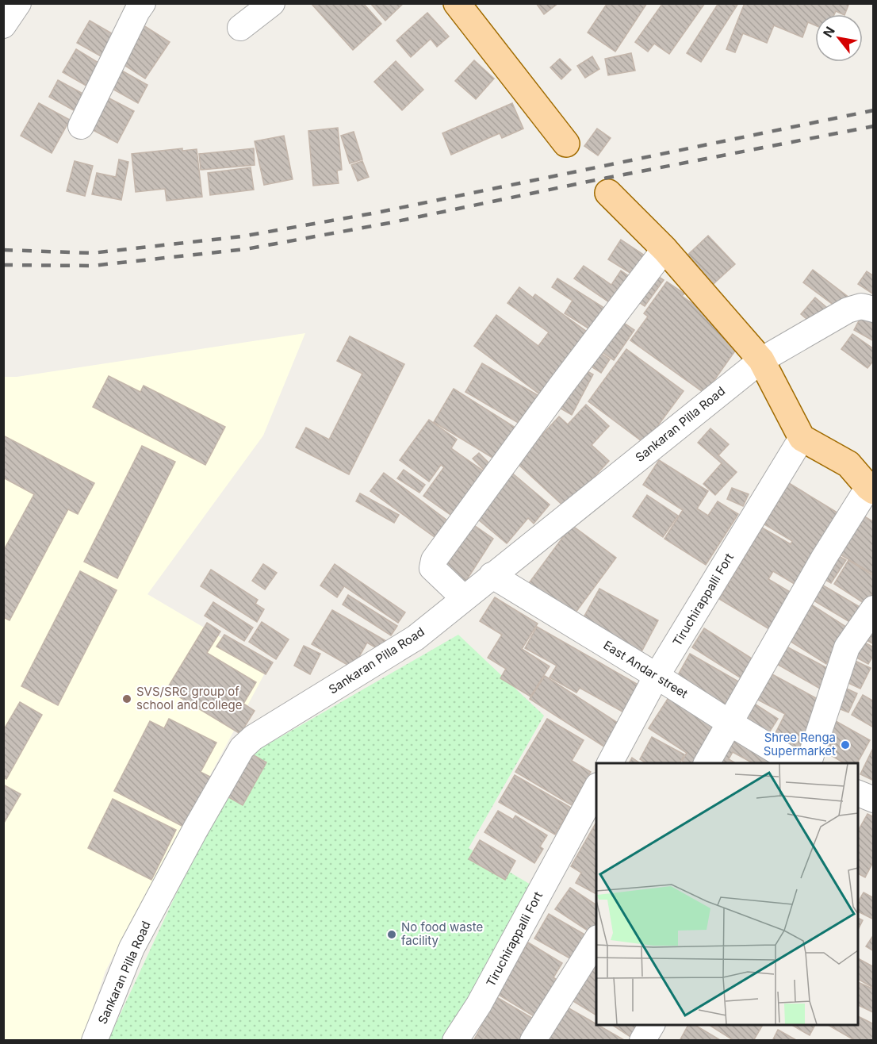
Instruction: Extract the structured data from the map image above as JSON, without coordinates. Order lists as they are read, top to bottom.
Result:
{
  "streets": {
    "street": ["Sankaran Pilla Road", "Tiruchirappalli Fort", "East Andar street"]
  },
  "crossings": [
    ["Sankaran Pilla Road", "East Andar street"],
    ["Tiruchirappalli Fort", "East Andar street"]
  ],
  "places": ["SVS/SRC group of school and college", "Shree Renga Supermarket", "No food waste facility"],
  "north": "top left"
}
